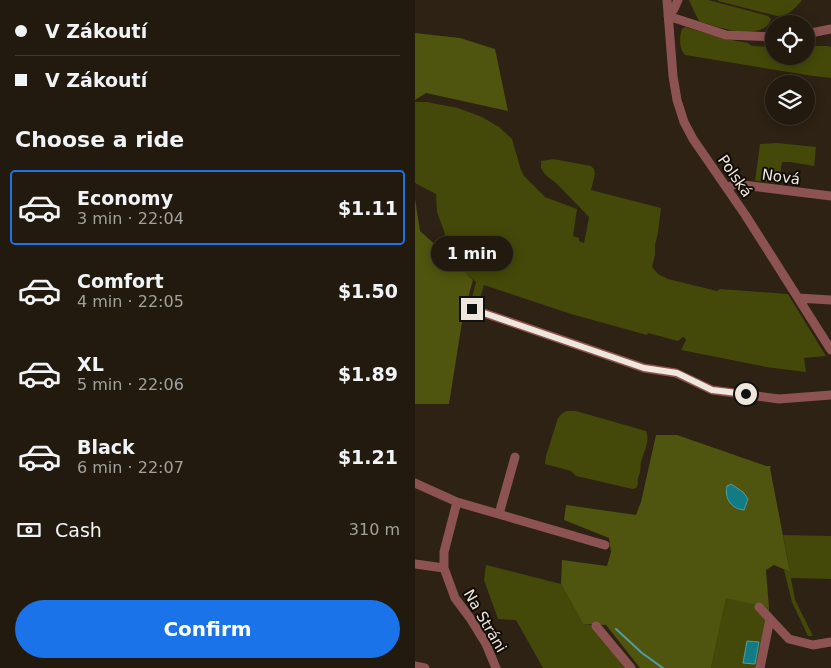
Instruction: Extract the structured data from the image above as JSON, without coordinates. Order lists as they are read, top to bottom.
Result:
{
  "streets": {
    "street": ["Polská", "Nová", "Na Stráni"]
  },
  "crossings": [
    ["Polská", "Nová"]
  ],
  "page": {
    "banner": ["V Zákoutí", "V Zákoutí"],
    "heading": "Choose a ride",
    "list": [
      {
        "name": "Economy",
        "note": "3 min · 22:04",
        "value": "$1.11"
      },
      {
        "name": "Comfort",
        "note": "4 min · 22:05",
        "value": "$1.50"
      },
      {
        "name": "XL",
        "note": "5 min · 22:06",
        "value": "$1.89"
      },
      {
        "name": "Black",
        "note": "6 min · 22:07",
        "value": "$1.21"
      }
    ],
    "bubble": "1 min",
    "pay": ["Cash", "310 m"],
    "buttons": "Confirm"
  }
}
